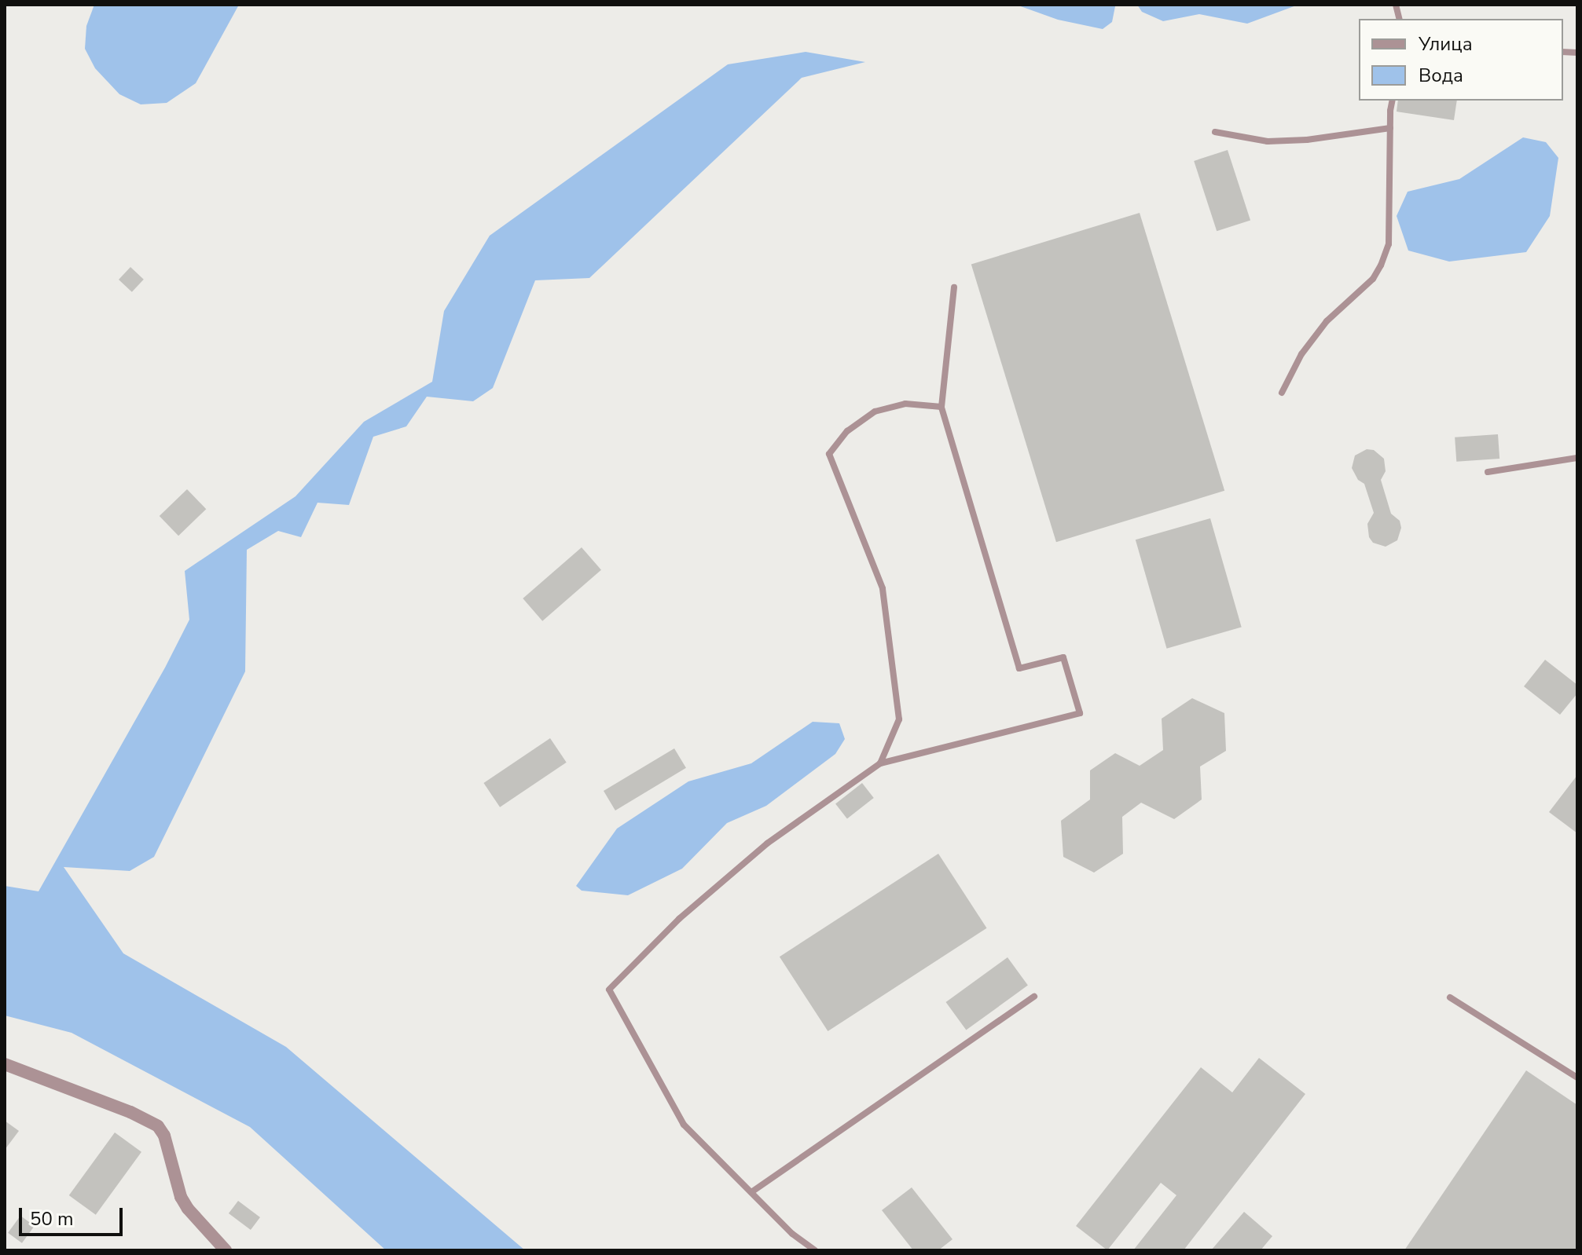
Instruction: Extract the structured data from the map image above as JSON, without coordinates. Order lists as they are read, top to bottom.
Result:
{
  "legend": ["Улица", "Вода"],
  "scale_bar": "50 m"
}
